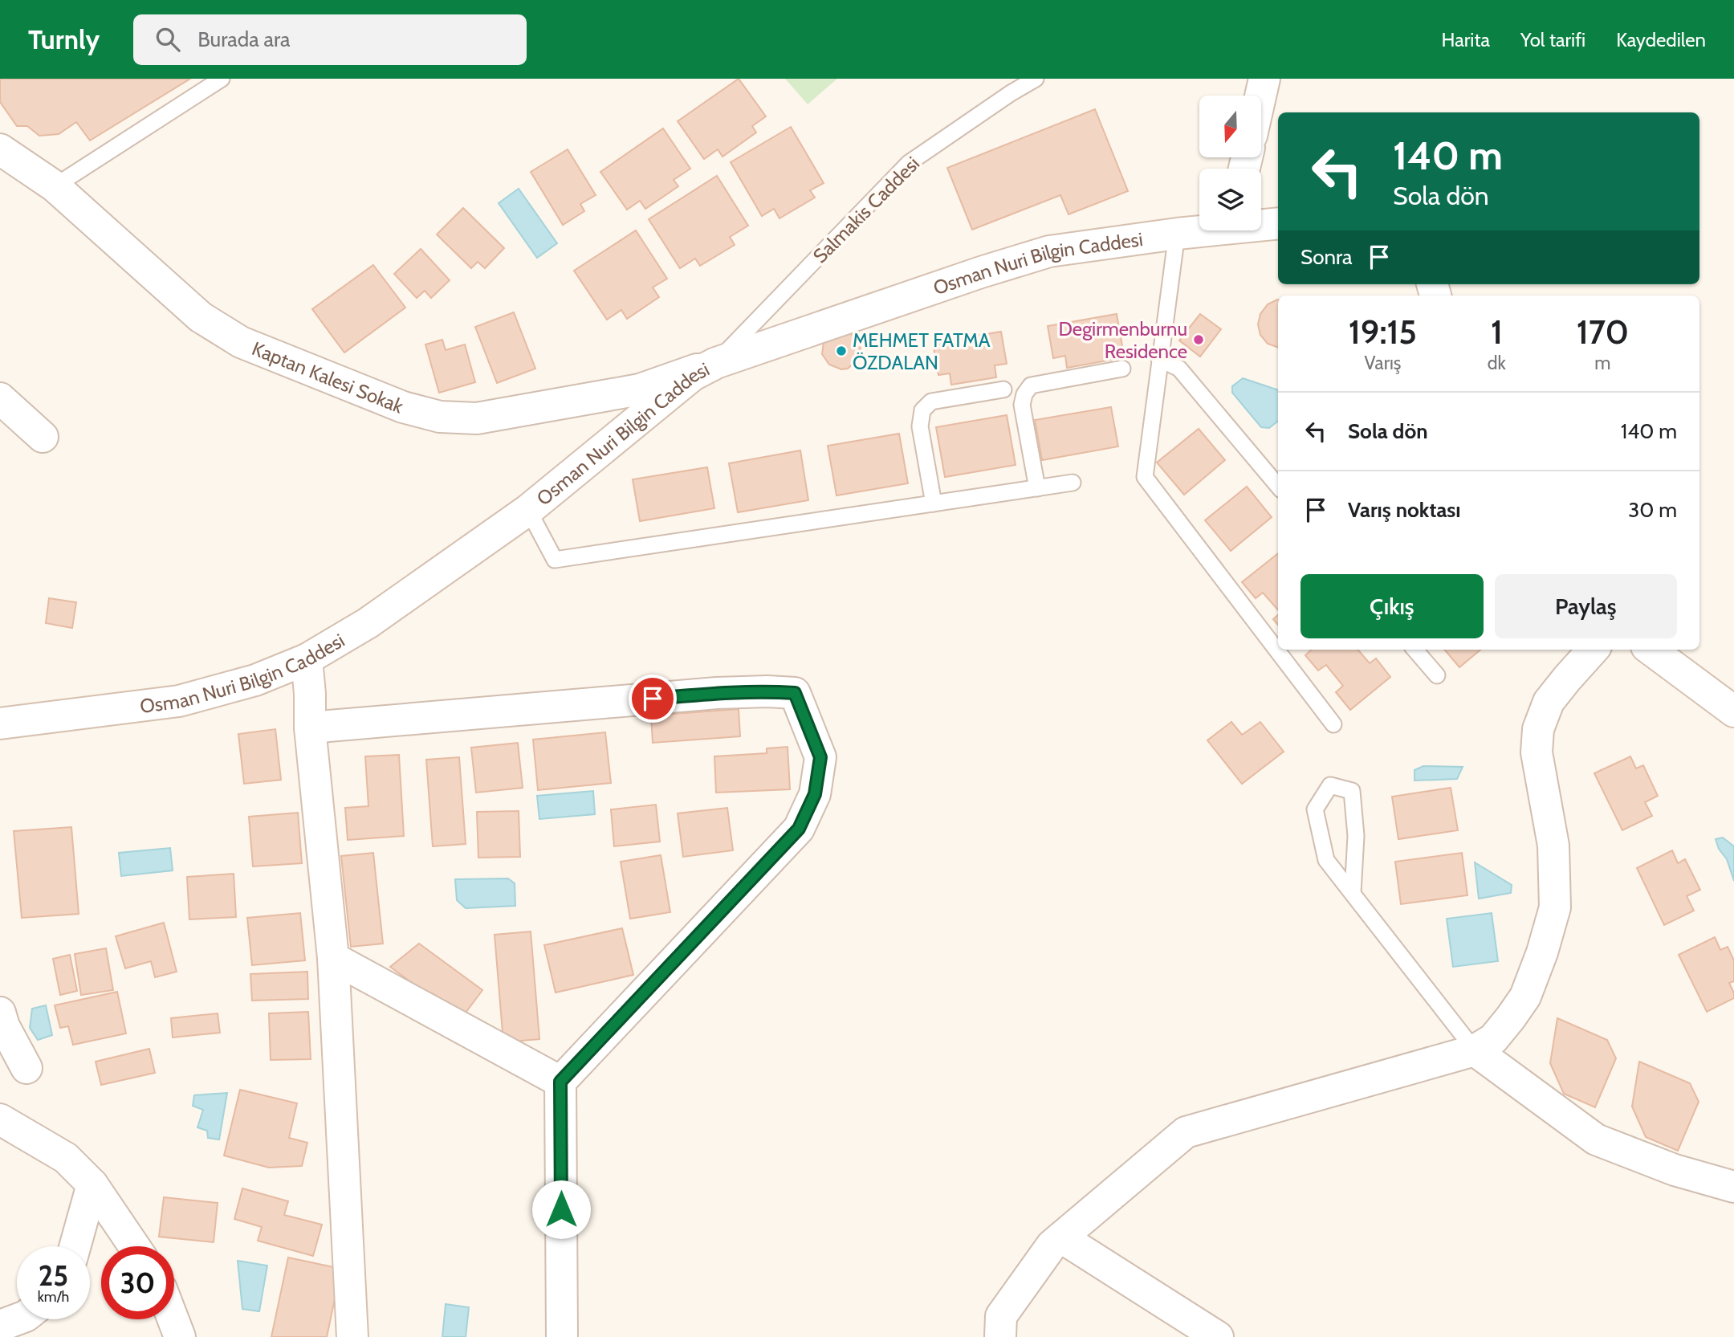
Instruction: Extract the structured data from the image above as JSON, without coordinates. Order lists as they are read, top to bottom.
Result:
{
  "streets": {
    "street": ["Osman Nuri Bilgin Caddesi", "Kaptan Kalesi Sokak"],
    "lane": ["Salmakis Caddesi"]
  },
  "crossings": [
    ["Salmakis Caddesi", "Osman Nuri Bilgin Caddesi"],
    ["Salmakis Caddesi", "Kaptan Kalesi Sokak"],
    ["Osman Nuri Bilgin Caddesi", "Kaptan Kalesi Sokak"]
  ],
  "places": ["Degirmenburnu Residence", "MEHMET FATMA ÖZDALAN"],
  "north": "bottom",
  "page": {
    "header": "Turnly",
    "search": "Burada ara",
    "nav": ["Harita", "Yol tarifi", "Kaydedilen"],
    "turn": ["140 m", "Sola dön"],
    "then": "Sonra",
    "eta": [
      "19:15",
      "Varış",
      "1",
      "dk",
      "170",
      "m"
    ],
    "list": [
      {
        "name": "Sola dön",
        "value": "140 m"
      },
      {
        "name": "Varış noktası",
        "value": "30 m"
      }
    ],
    "buttons": ["Çıkış", "Paylaş"],
    "speed": "25 km/h",
    "limit": "30"
  }
}
